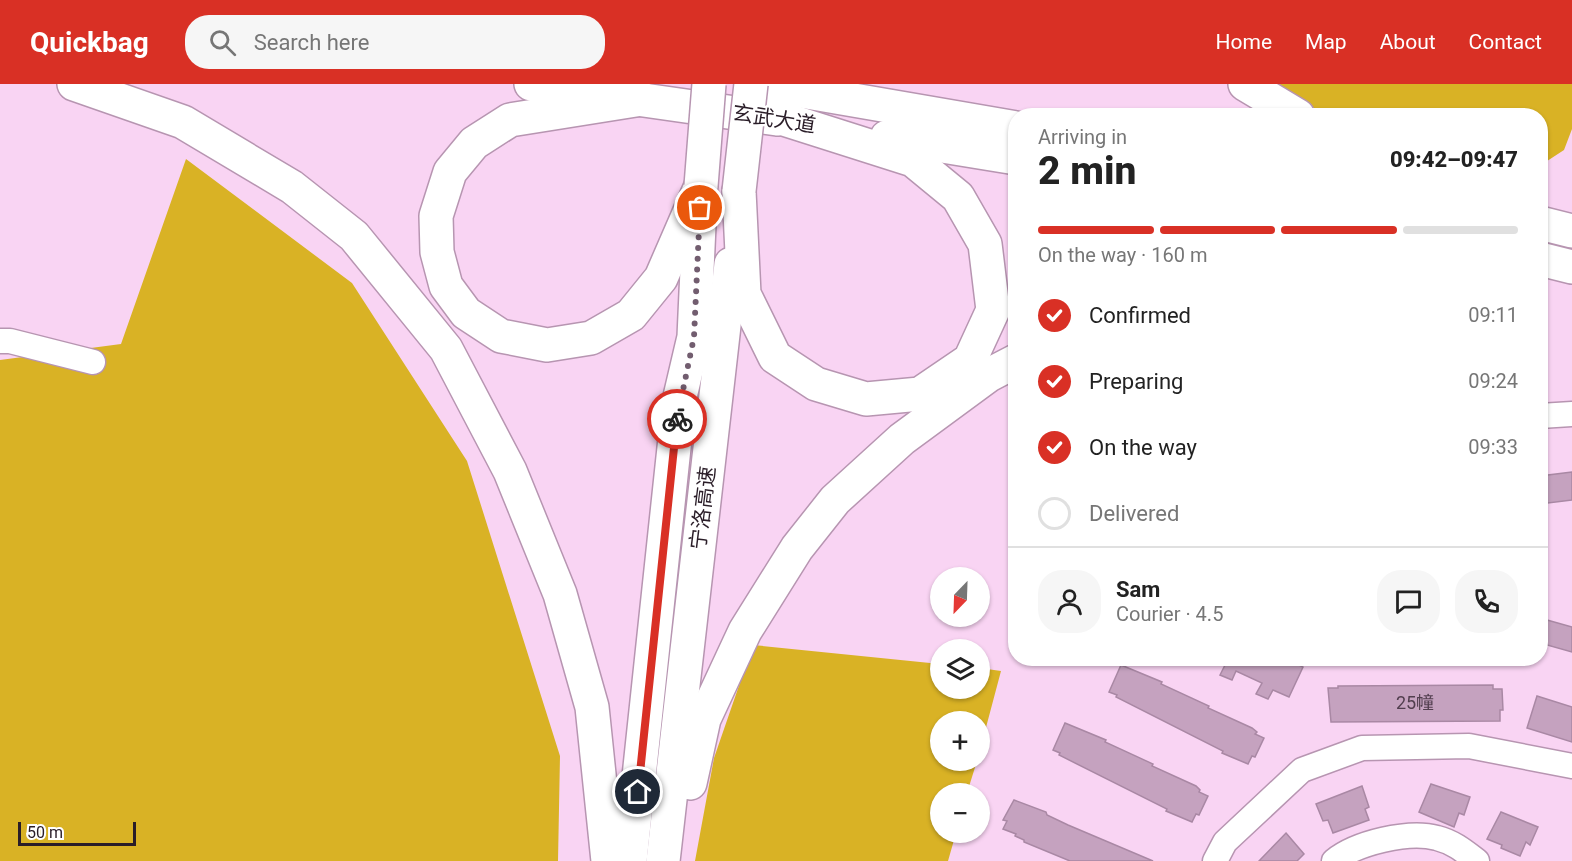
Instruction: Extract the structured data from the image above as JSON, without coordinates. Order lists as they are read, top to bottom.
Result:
{
  "streets": {
    "highway": ["玄武大道", "宁洛高速"]
  },
  "house_numbers": ["25幢"],
  "scale_bar": "50 m",
  "north": "bottom left",
  "page": {
    "header": "Quickbag",
    "search": "Search here",
    "nav": [
      "Home",
      "Map",
      "About",
      "Contact"
    ],
    "heading": ["2 min", "Arriving in", "09:42–09:47"],
    "panel": ["Sam", "Courier · 4.5"],
    "bar": "On the way · 160 m",
    "list": [
      ["Confirmed", "09:11"],
      ["Preparing", "09:24"],
      ["On the way", "09:33"],
      "Delivered"
    ],
    "map_buttons": ["+", "−"],
    "scale": "50 m"
  }
}
